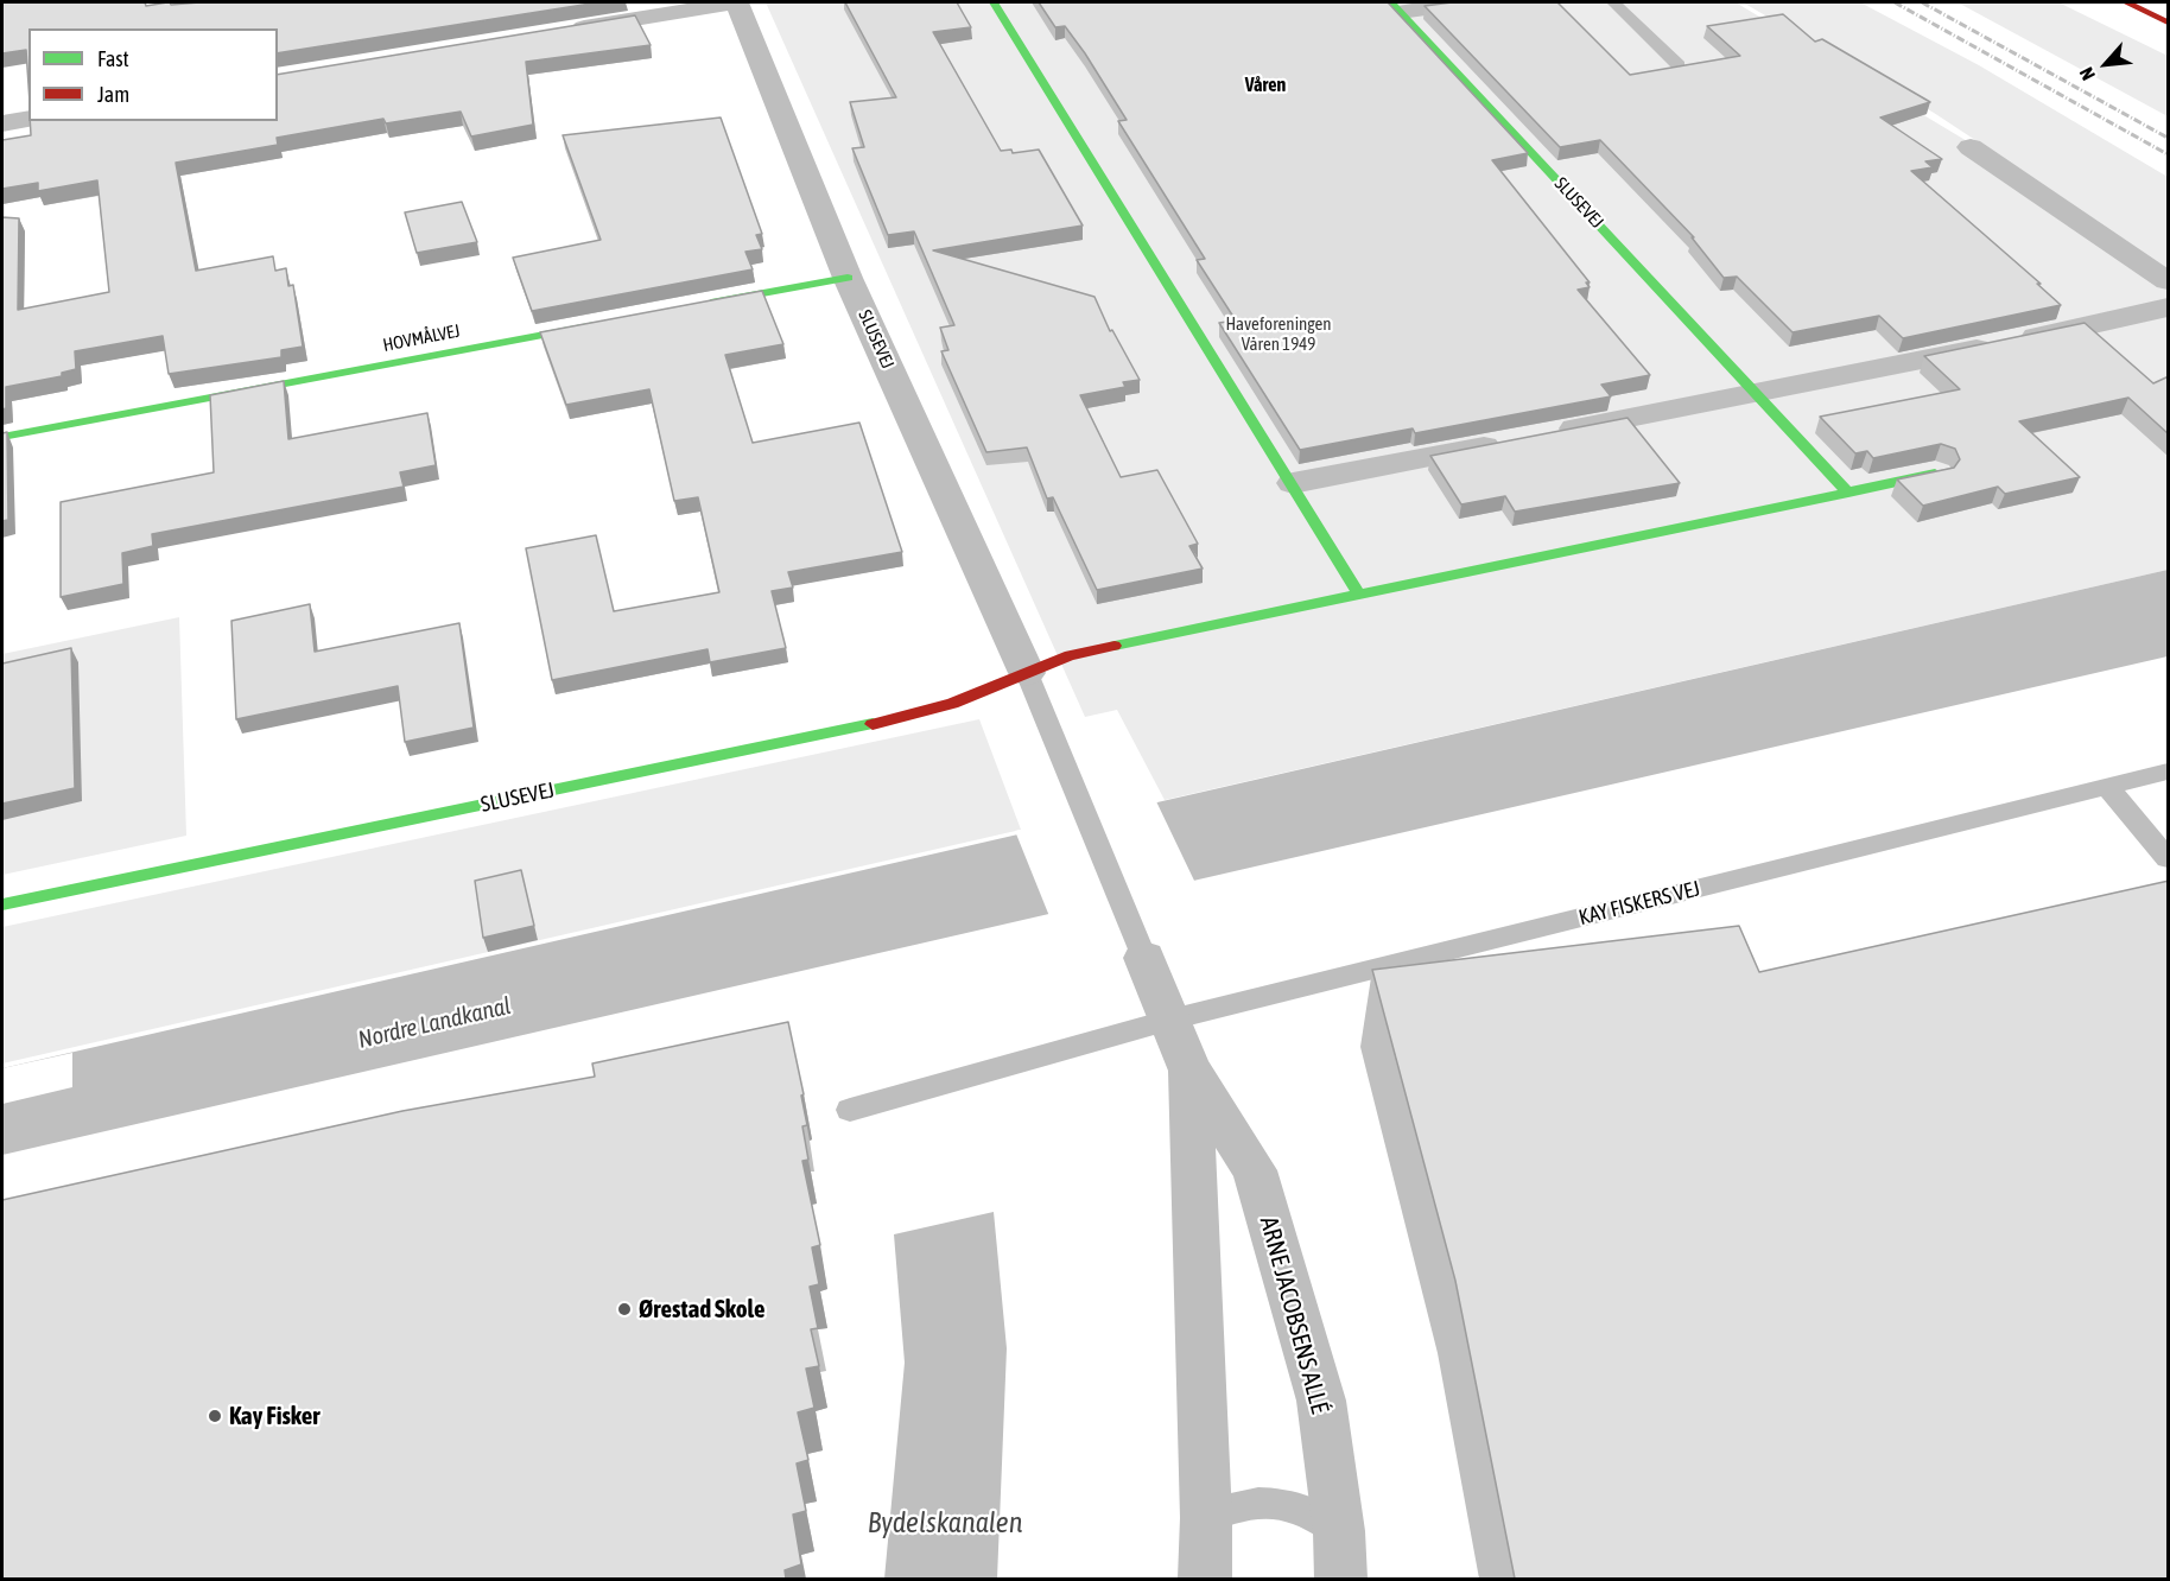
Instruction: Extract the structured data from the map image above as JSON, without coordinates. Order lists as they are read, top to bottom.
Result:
{
  "streets": {
    "main road": ["SLUSEVEJ", "HOVMÅLVEJ"],
    "street": ["ARNE JACOBSENS ALLÉ"],
    "lane": ["KAY FISKERS VEJ"]
  },
  "crossings": [
    ["KAY FISKERS VEJ", "ARNE JACOBSENS ALLÉ"]
  ],
  "districts": ["Våren"],
  "water": ["Nordre Landkanal", "Bydelskanalen"],
  "parks": ["Haveforeningen Våren 1949"],
  "places": ["Ørestad Skole", "Kay Fisker"],
  "legend": ["Fast", "Jam"],
  "north": "bottom left"
}
